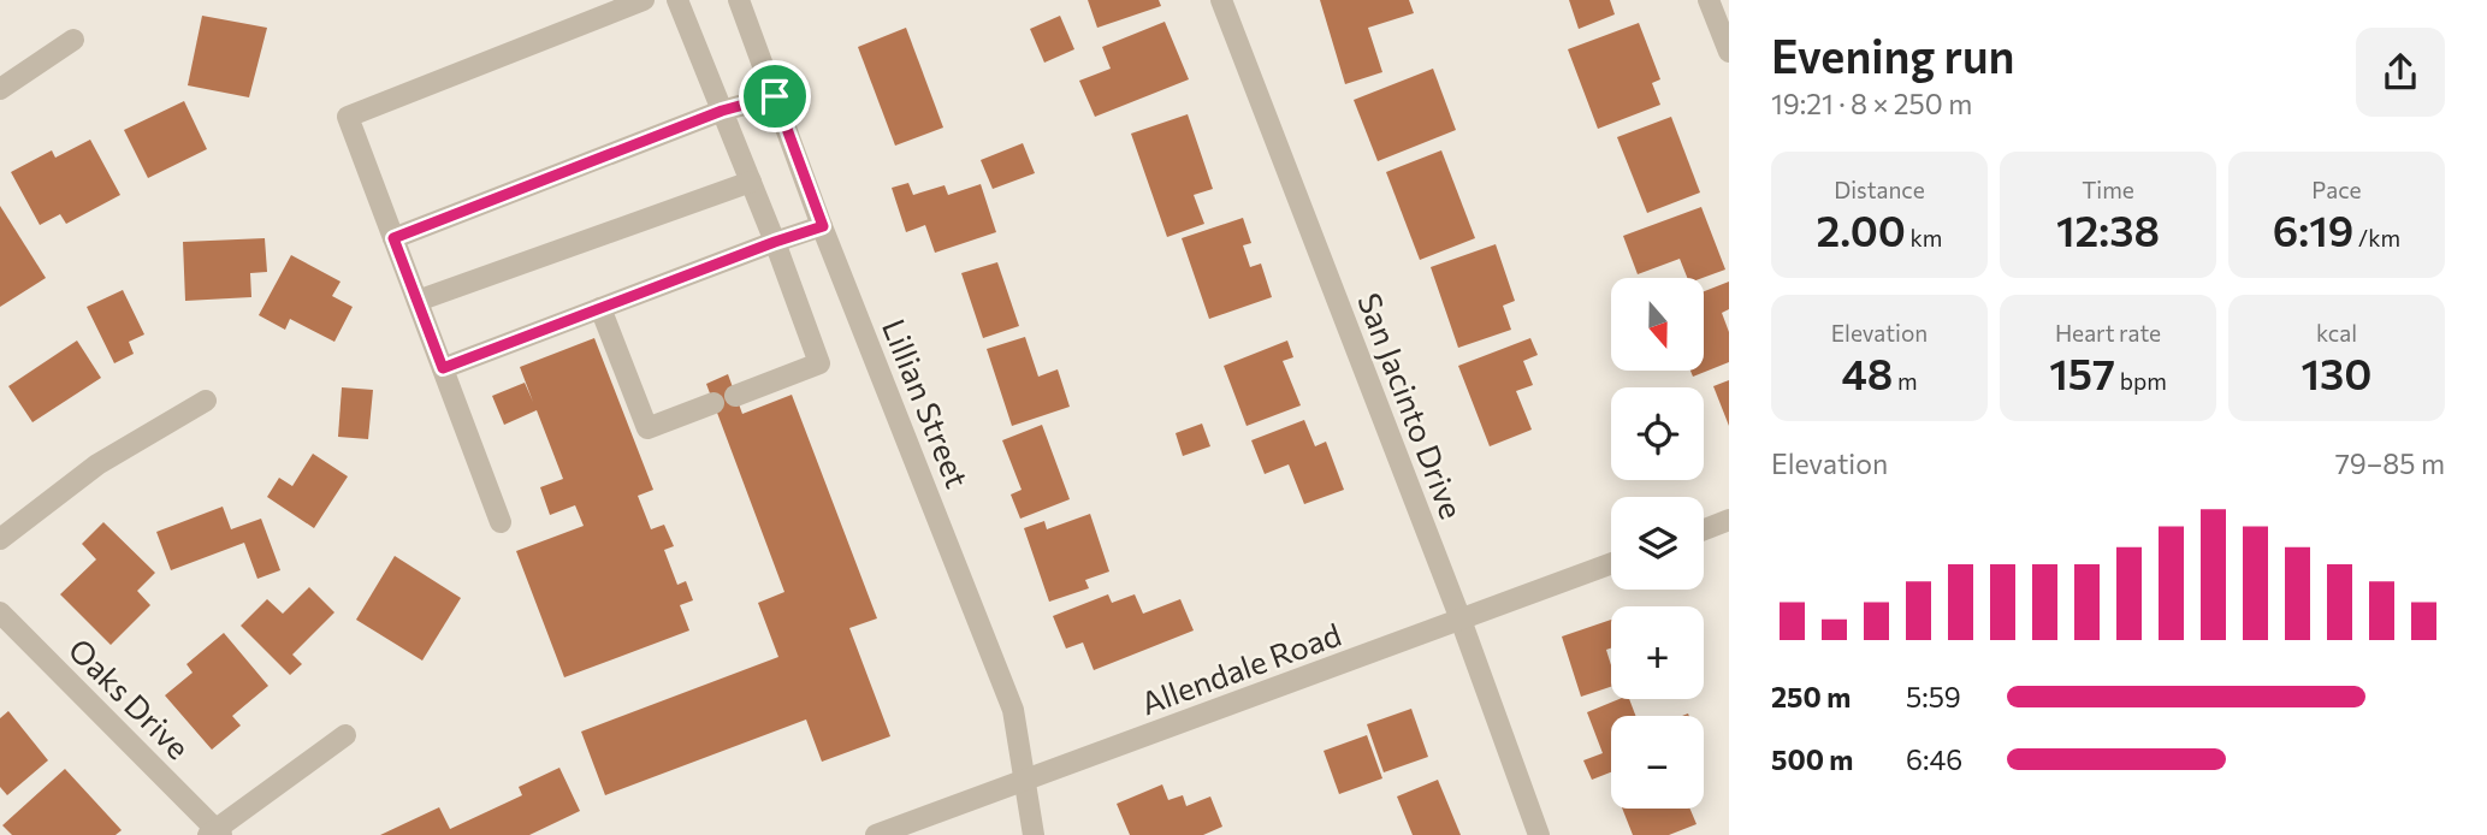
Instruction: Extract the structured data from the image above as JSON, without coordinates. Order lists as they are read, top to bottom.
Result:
{
  "streets": {
    "street": [
      "Lillian Street",
      "San Jacinto Drive",
      "Allendale Road",
      "Oaks Drive"
    ]
  },
  "crossings": [
    ["Lillian Street", "Allendale Road"],
    ["San Jacinto Drive", "Allendale Road"]
  ],
  "north": "bottom",
  "page": {
    "heading": ["Evening run", "19:21 · 8 × 250 m"],
    "stats": [
      ["Distance", "2.00 km"],
      ["Time", "12:38"],
      ["Pace", "6:19 /km"],
      ["Elevation", "48 m"],
      ["Heart rate", "157 bpm"],
      ["kcal", "130"]
    ],
    "map_buttons": ["+", "−"],
    "chart": ["Elevation", "79–85 m"],
    "list": [
      {
        "name": "250 m",
        "note": "5:59"
      },
      {
        "name": "500 m",
        "note": "6:46"
      }
    ]
  }
}
